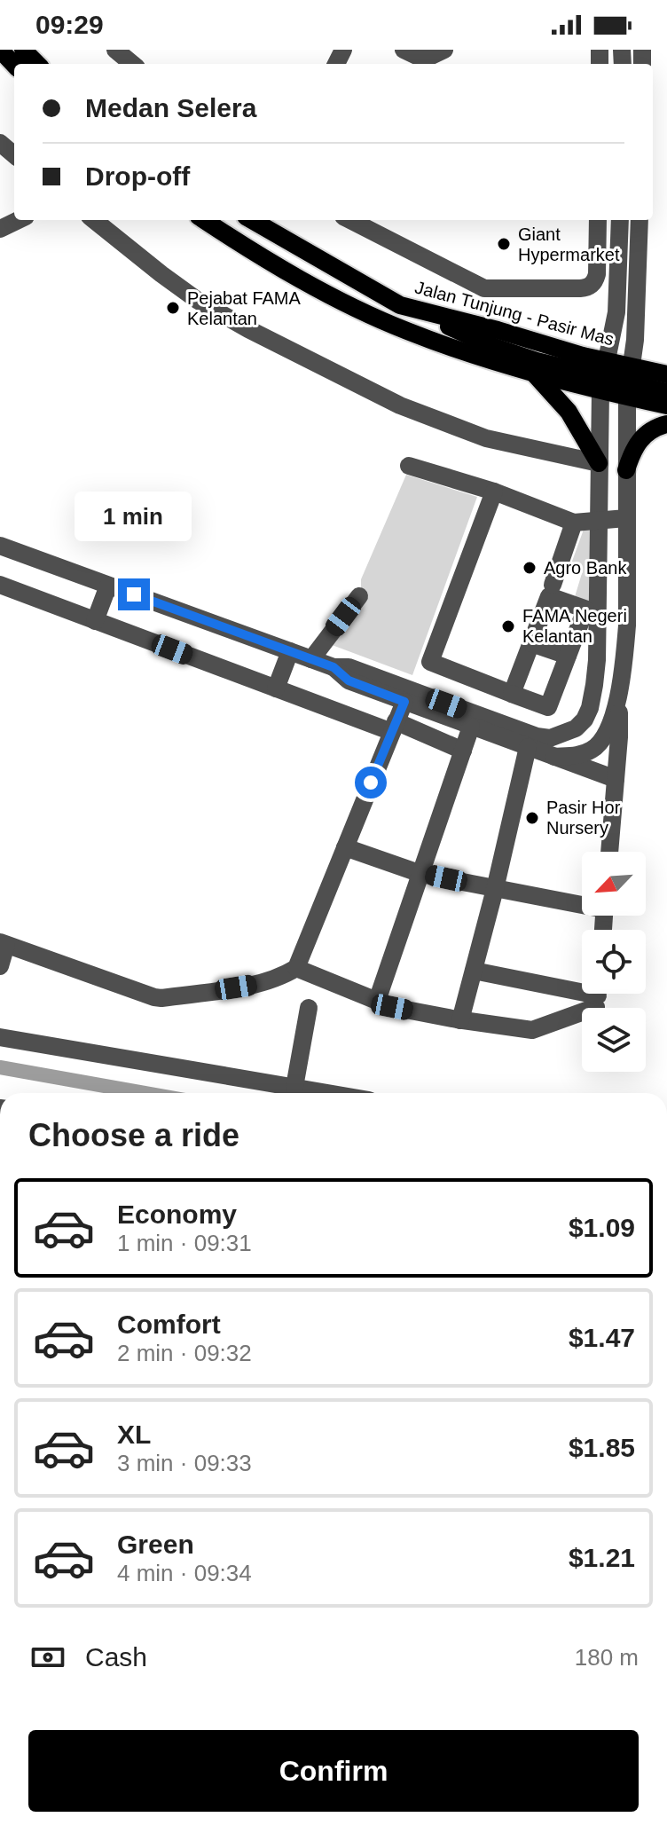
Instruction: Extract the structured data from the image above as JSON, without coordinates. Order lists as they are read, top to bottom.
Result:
{
  "streets": {
    "main road": ["Jalan Tunjung - Pasir Mas"]
  },
  "places": [
    "Giant Hypermarket",
    "Pejabat FAMA Kelantan",
    "Agro Bank",
    "FAMA Negeri Kelantan",
    "Pasir Hor Nursery"
  ],
  "north": "bottom left",
  "page": {
    "status": "09:29",
    "banner": ["Medan Selera", "Drop-off"],
    "bubble": "1 min",
    "heading": "Choose a ride",
    "list": [
      {
        "name": "Economy",
        "note": "1 min · 09:31",
        "value": "$1.09"
      },
      {
        "name": "Comfort",
        "note": "2 min · 09:32",
        "value": "$1.47"
      },
      {
        "name": "XL",
        "note": "3 min · 09:33",
        "value": "$1.85"
      },
      {
        "name": "Green",
        "note": "4 min · 09:34",
        "value": "$1.21"
      }
    ],
    "pay": ["Cash", "180 m"],
    "buttons": "Confirm"
  }
}
